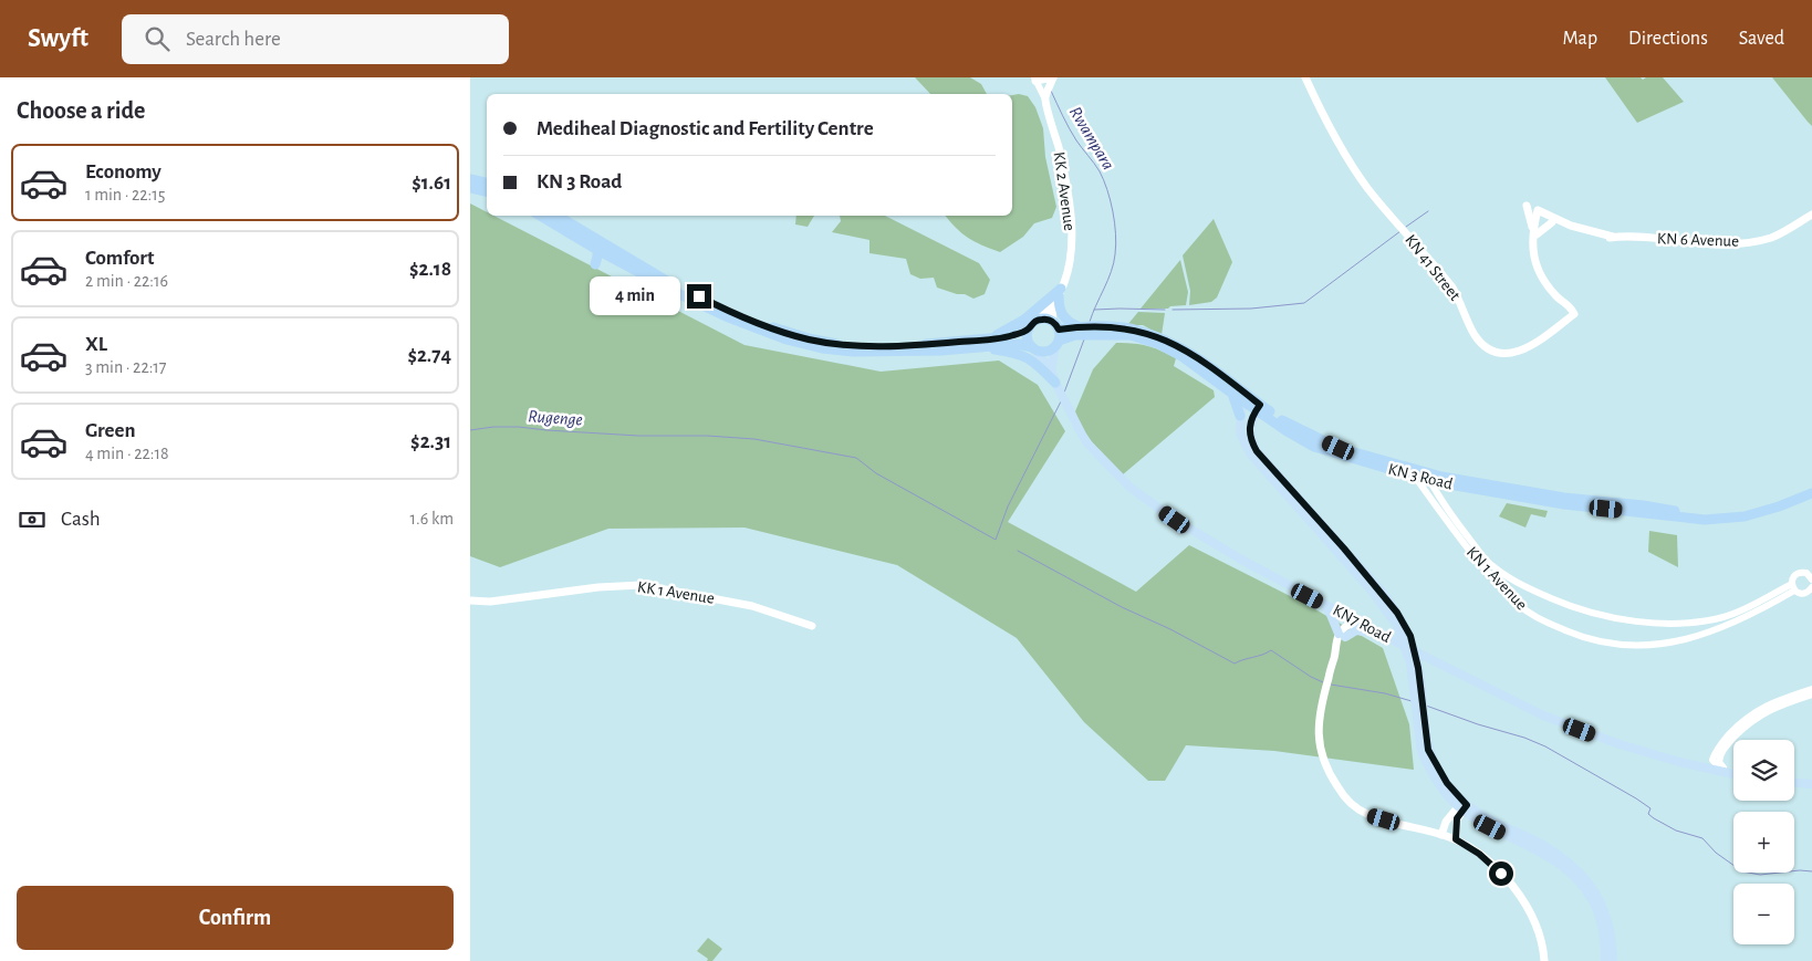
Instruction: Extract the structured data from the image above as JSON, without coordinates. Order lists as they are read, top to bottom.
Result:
{
  "streets": {
    "highway": ["KN 3 Road"],
    "main road": [
      "KK 2 Avenue",
      "KN 6 Avenue",
      "KN 41 Street",
      "KK 1 Avenue",
      "KN7 Road"
    ],
    "street": ["KN 1 Avenue"]
  },
  "crossings": [
    ["KK 2 Avenue", "KN 3 Road"],
    ["KK 2 Avenue", "KN7 Road"],
    ["KN 6 Avenue", "KN 41 Street"],
    ["KN 3 Road", "KN 1 Avenue"],
    ["KN 3 Road", "KN7 Road"]
  ],
  "water": ["Rwampara", "Rugenge"],
  "page": {
    "header": "Swyft",
    "search": "Search here",
    "nav": ["Map", "Directions", "Saved"],
    "heading": "Choose a ride",
    "banner": ["Mediheal Diagnostic and Fertility Centre", "KN 3 Road"],
    "list": [
      {
        "name": "Economy",
        "note": "1 min · 22:15",
        "value": "$1.61"
      },
      {
        "name": "Comfort",
        "note": "2 min · 22:16",
        "value": "$2.18"
      },
      {
        "name": "XL",
        "note": "3 min · 22:17",
        "value": "$2.74"
      },
      {
        "name": "Green",
        "note": "4 min · 22:18",
        "value": "$2.31"
      }
    ],
    "bubble": "4 min",
    "pay": ["Cash", "1.6 km"],
    "map_buttons": ["+", "−"],
    "buttons": "Confirm"
  }
}
